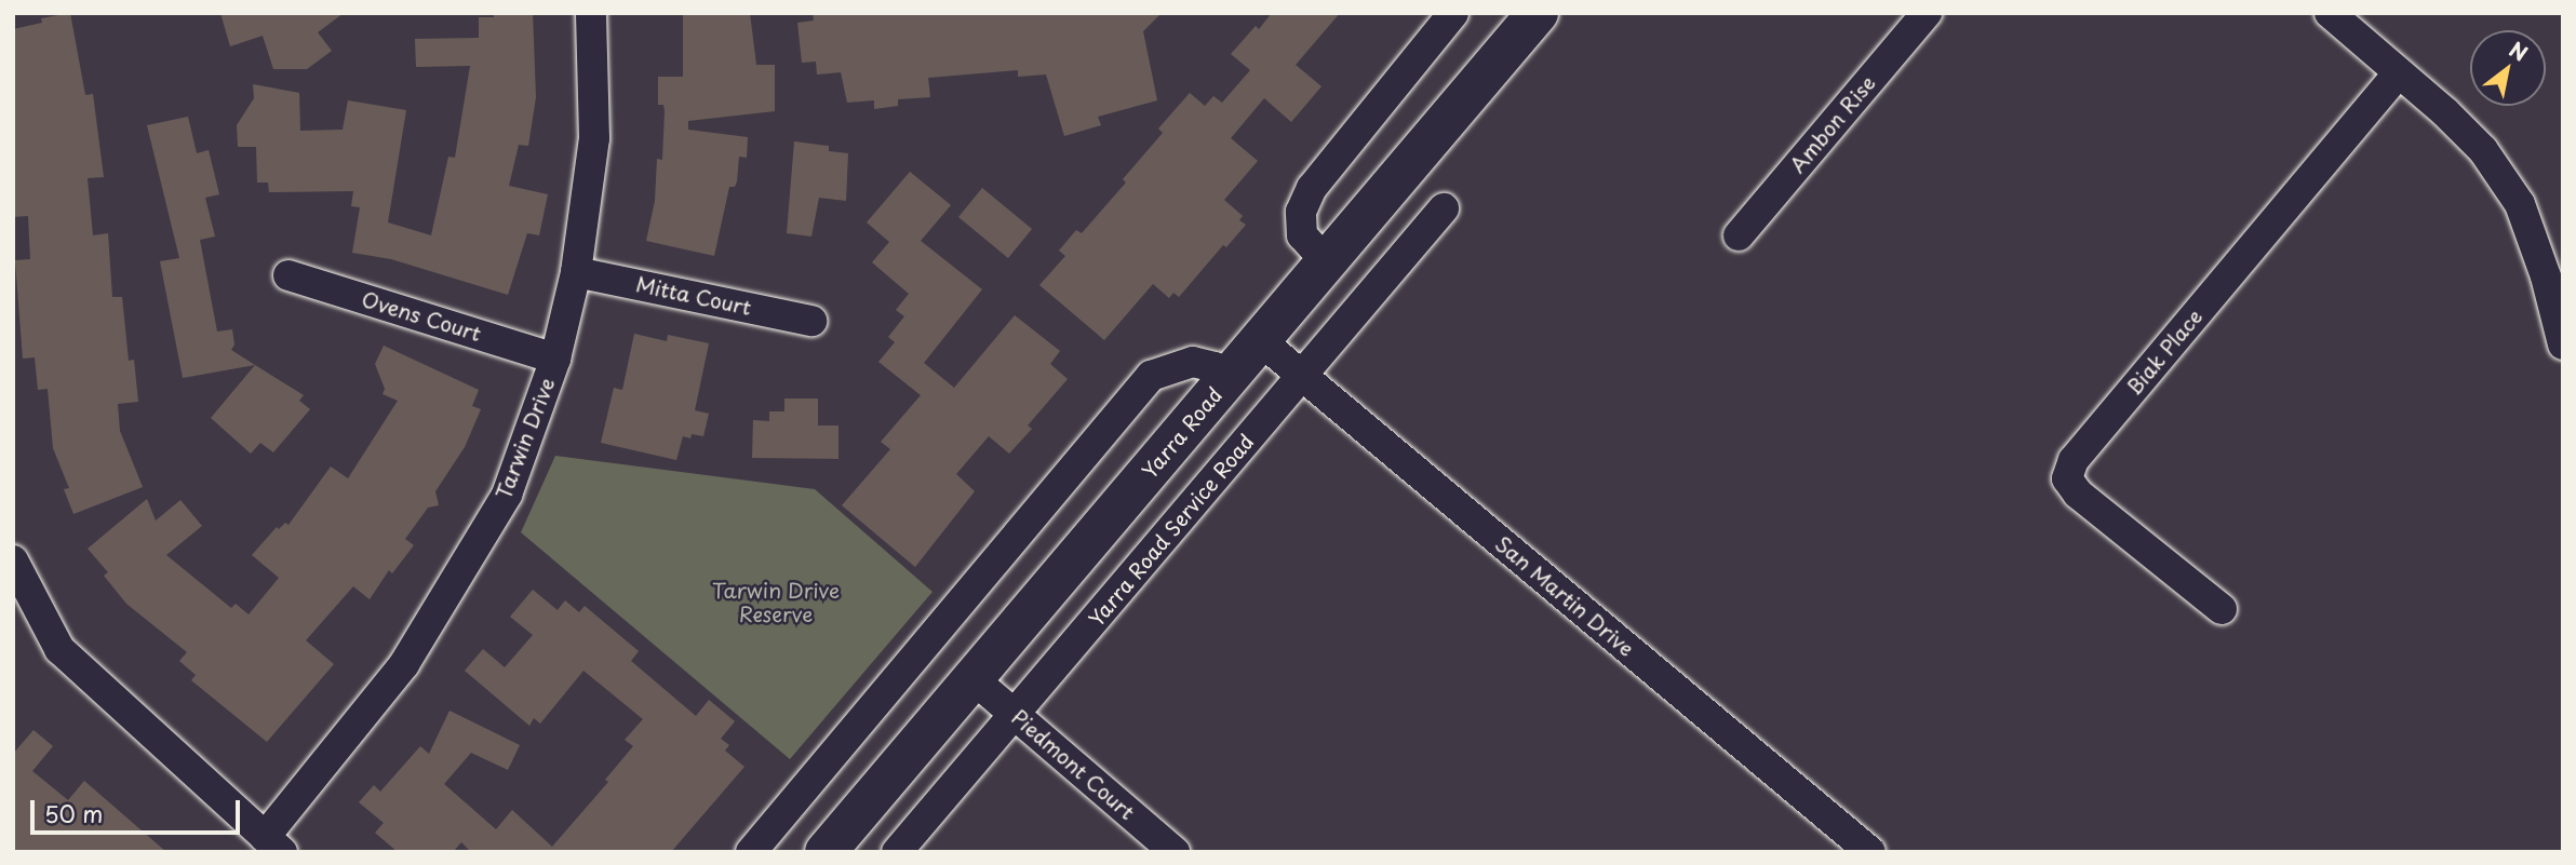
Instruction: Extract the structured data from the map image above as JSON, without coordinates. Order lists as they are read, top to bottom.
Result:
{
  "streets": {
    "main road": ["Yarra Road"],
    "street": [
      "Ambon Rise",
      "Mitta Court",
      "Ovens Court",
      "Biak Place",
      "Tarwin Drive",
      "Yarra Road Service Road",
      "San Martin Drive",
      "Piedmont Court"
    ]
  },
  "crossings": [
    ["Mitta Court", "Tarwin Drive"],
    ["Ovens Court", "Tarwin Drive"],
    ["Yarra Road", "San Martin Drive"],
    ["Yarra Road", "Piedmont Court"],
    ["Yarra Road Service Road", "San Martin Drive"],
    ["Yarra Road Service Road", "Piedmont Court"]
  ],
  "parks": ["Tarwin Drive Reserve"],
  "scale_bar": "50 m",
  "north": "top right"
}
